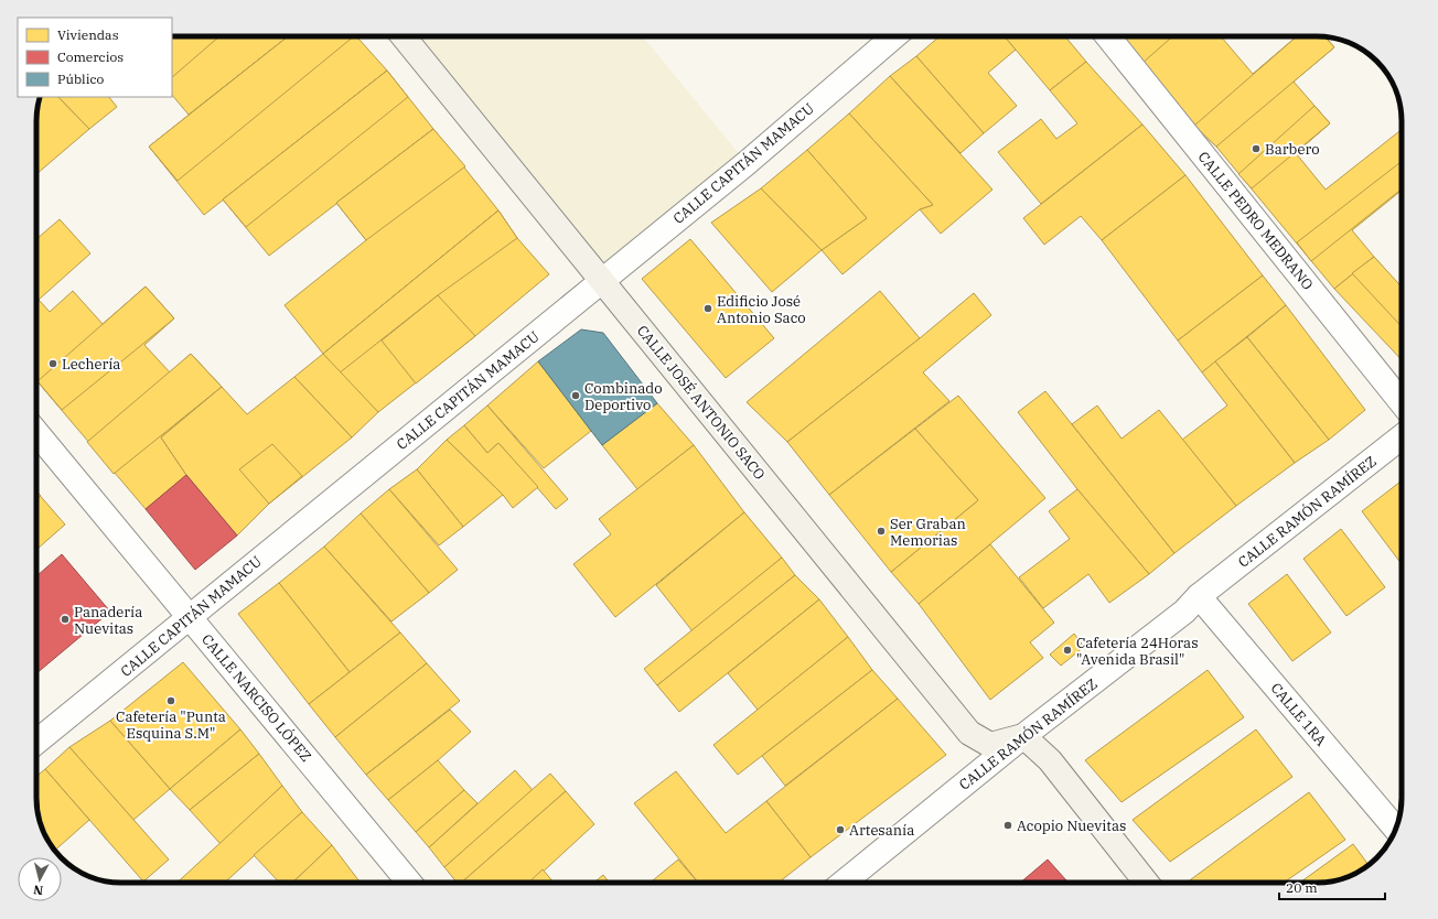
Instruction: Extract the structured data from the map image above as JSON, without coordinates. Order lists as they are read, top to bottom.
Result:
{
  "streets": {
    "main road": ["CALLE JOSÉ ANTONIO SACO"],
    "street": [
      "CALLE CAPITÁN MAMACU",
      "CALLE PEDRO MEDRANO",
      "CALLE RAMÓN RAMÍREZ",
      "CALLE NARCISO LÓPEZ",
      "CALLE 1RA"
    ]
  },
  "crossings": [
    ["CALLE CAPITÁN MAMACU", "CALLE JOSÉ ANTONIO SACO"],
    ["CALLE CAPITÁN MAMACU", "CALLE NARCISO LÓPEZ"],
    ["CALLE JOSÉ ANTONIO SACO", "CALLE RAMÓN RAMÍREZ"],
    ["CALLE RAMÓN RAMÍREZ", "CALLE 1RA"]
  ],
  "places": [
    "Barbero",
    "Edificio José Antonio Saco",
    "Lechería",
    "Combinado Deportivo",
    "Ser Graban Memorias",
    "Panadería Nuevitas",
    "Cafetería 24Horas \"Avenida Brasil\"",
    "Cafetería \"Punta Esquina S.M\"",
    "Acopio Nuevitas",
    "Artesanía"
  ],
  "legend": ["Viviendas", "Comercios", "Público"],
  "scale_bar": "20 m",
  "north": "bottom"
}
